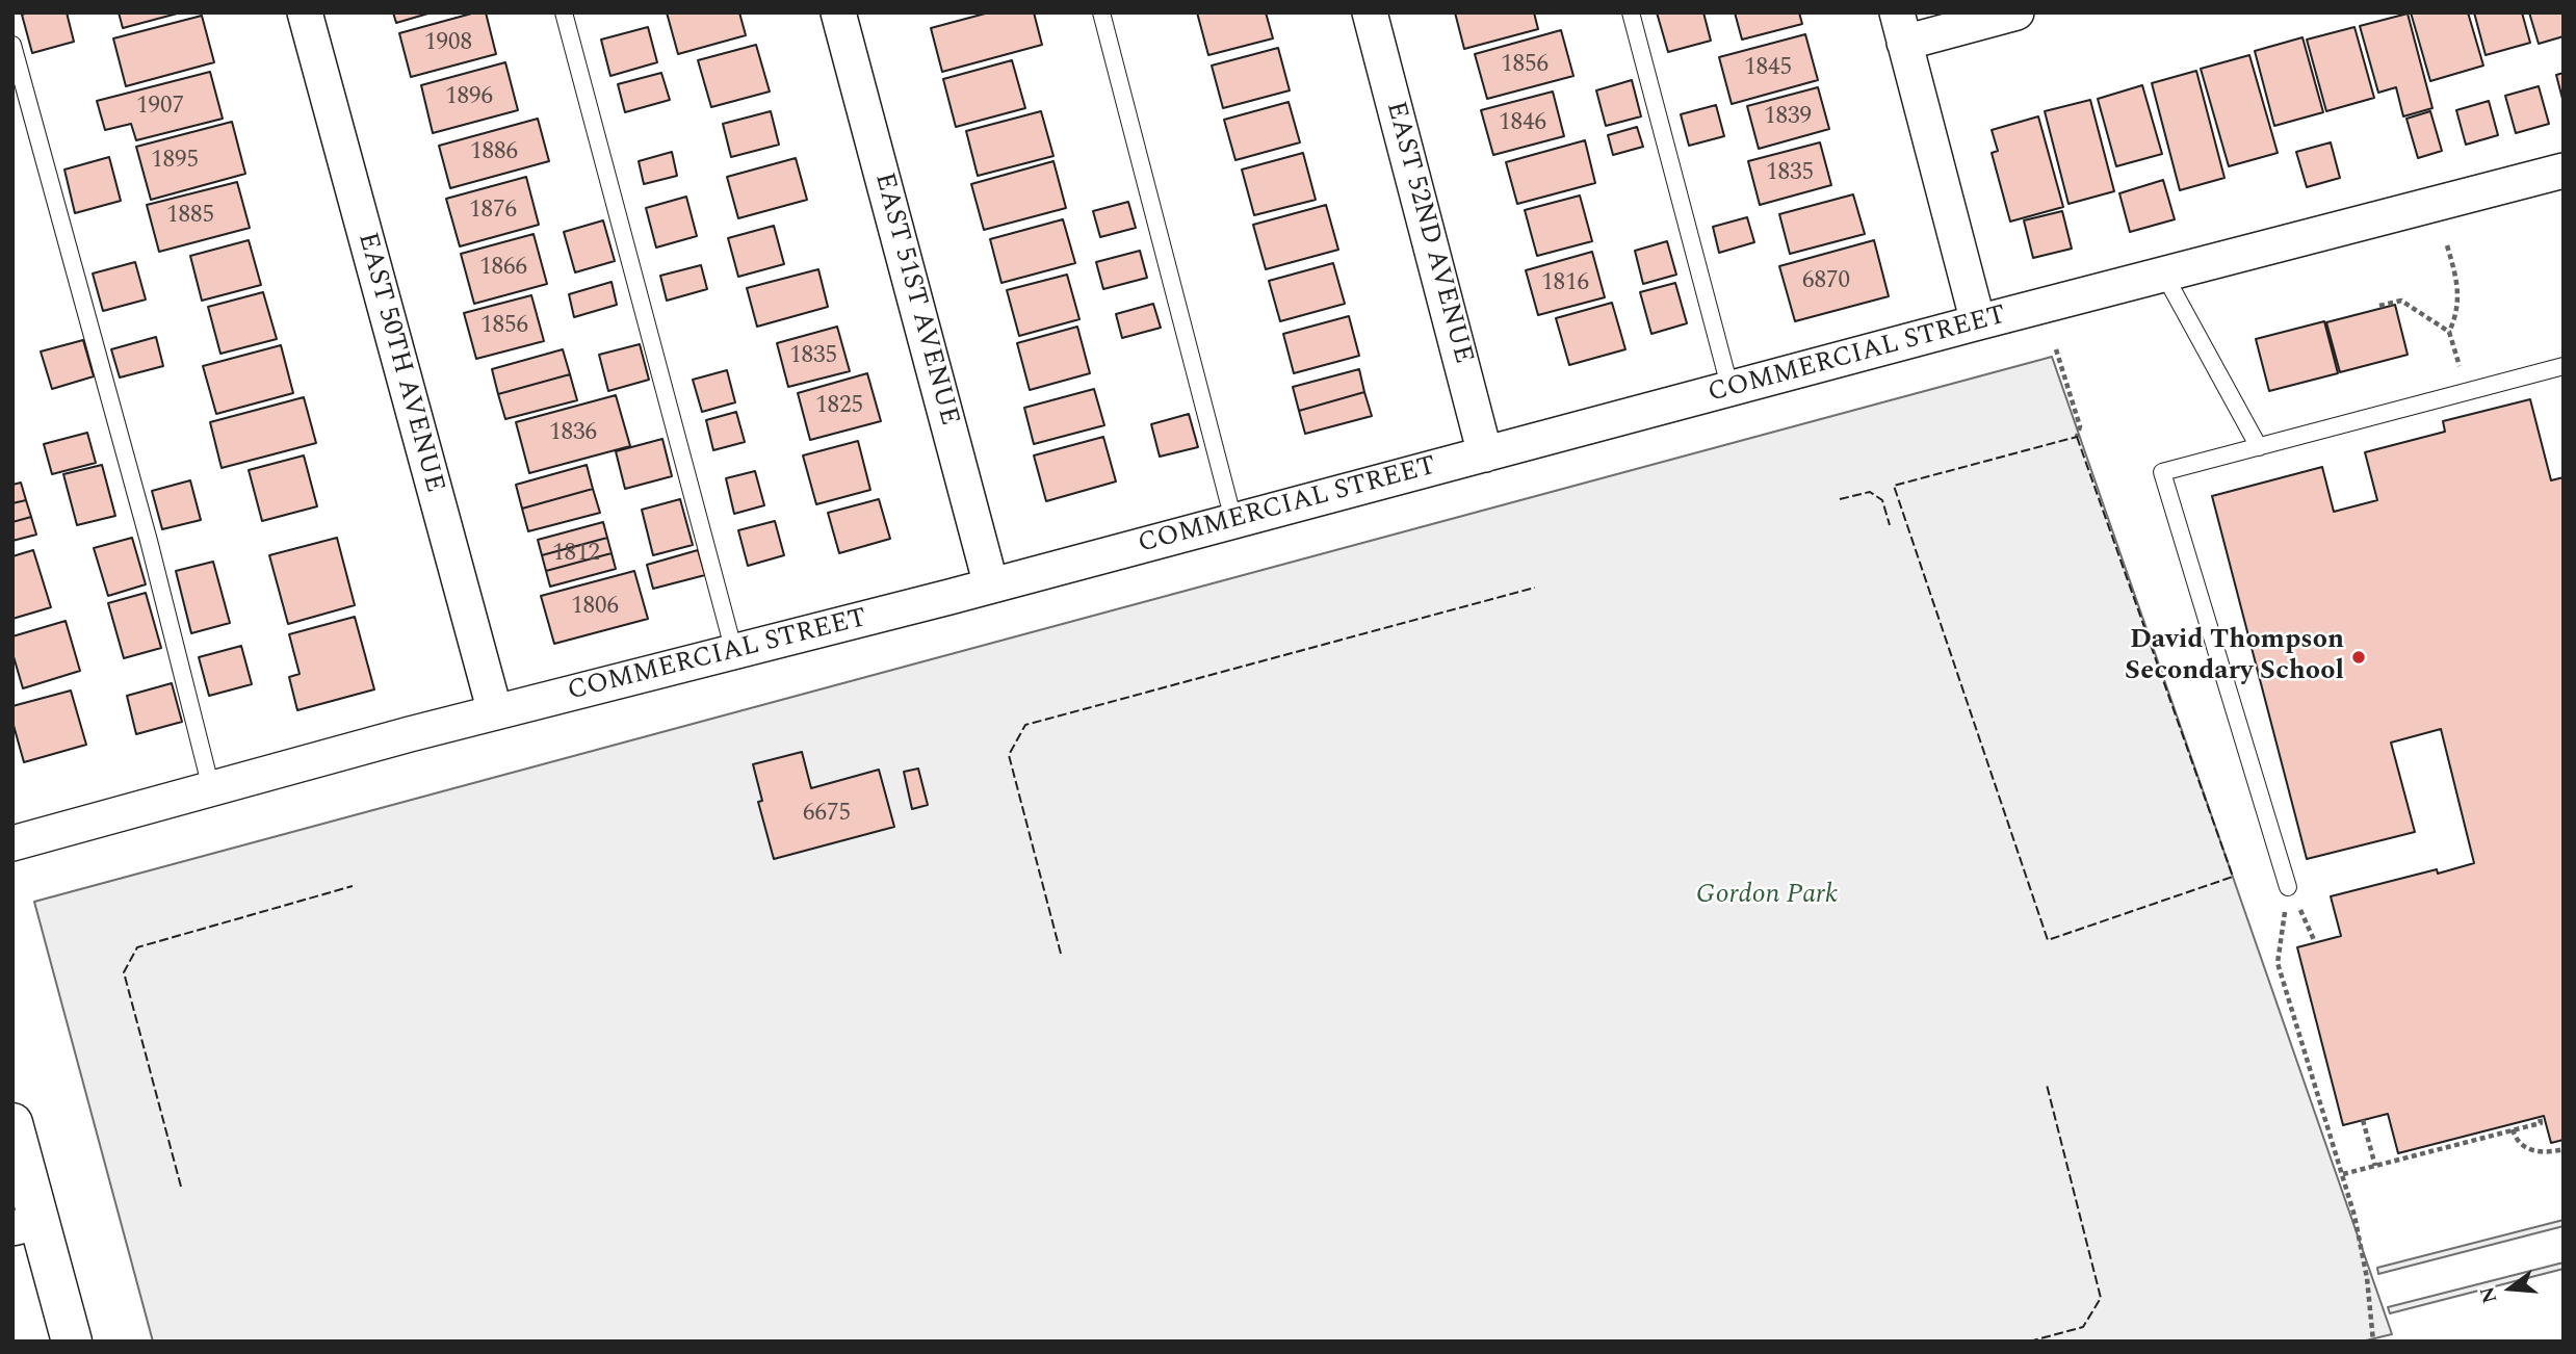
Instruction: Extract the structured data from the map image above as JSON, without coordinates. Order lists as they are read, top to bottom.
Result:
{
  "streets": {
    "street": [
      "EAST 52ND AVENUE",
      "EAST 51ST AVENUE",
      "COMMERCIAL STREET",
      "EAST 50TH AVENUE"
    ]
  },
  "crossings": [
    ["EAST 52ND AVENUE", "COMMERCIAL STREET"],
    ["EAST 51ST AVENUE", "COMMERCIAL STREET"],
    ["COMMERCIAL STREET", "EAST 50TH AVENUE"]
  ],
  "parks": ["Gordon Park"],
  "places": ["David Thompson Secondary School"],
  "house_numbers": [
    "1908",
    "1856",
    "1845",
    "1896",
    "1907",
    "1839",
    "1846",
    "1886",
    "1895",
    "1835",
    "1876",
    "1885",
    "1866",
    "6870",
    "1816",
    "1856",
    "1835",
    "1825",
    "1836",
    "1812",
    "1806",
    "6675"
  ],
  "north": "left"
}
